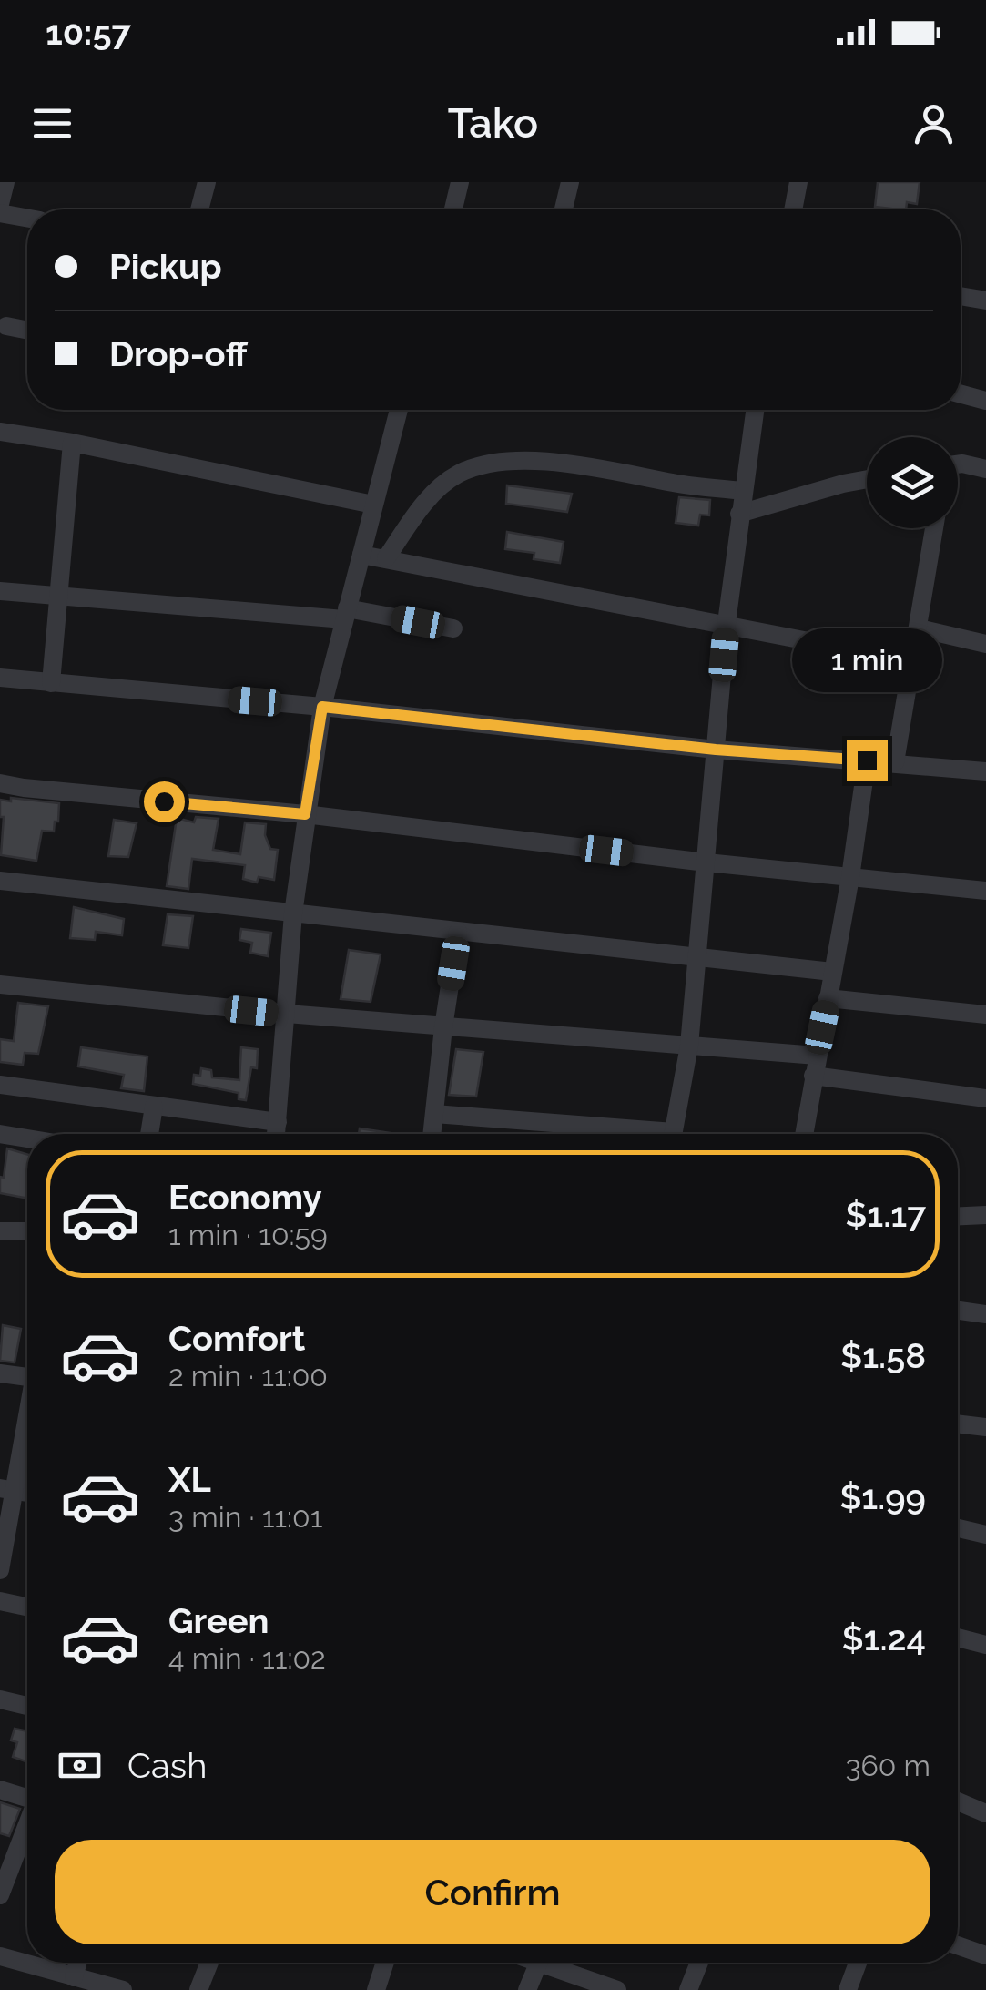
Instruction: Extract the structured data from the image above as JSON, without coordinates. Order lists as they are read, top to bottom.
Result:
{
  "page": {
    "status": "10:57",
    "header": "Tako",
    "banner": ["Pickup", "Drop-off"],
    "bubble": "1 min",
    "list": [
      {
        "name": "Economy",
        "note": "1 min · 10:59",
        "value": "$1.17"
      },
      {
        "name": "Comfort",
        "note": "2 min · 11:00",
        "value": "$1.58"
      },
      {
        "name": "XL",
        "note": "3 min · 11:01",
        "value": "$1.99"
      },
      {
        "name": "Green",
        "note": "4 min · 11:02",
        "value": "$1.24"
      }
    ],
    "pay": ["Cash", "360 m"],
    "buttons": "Confirm"
  }
}
